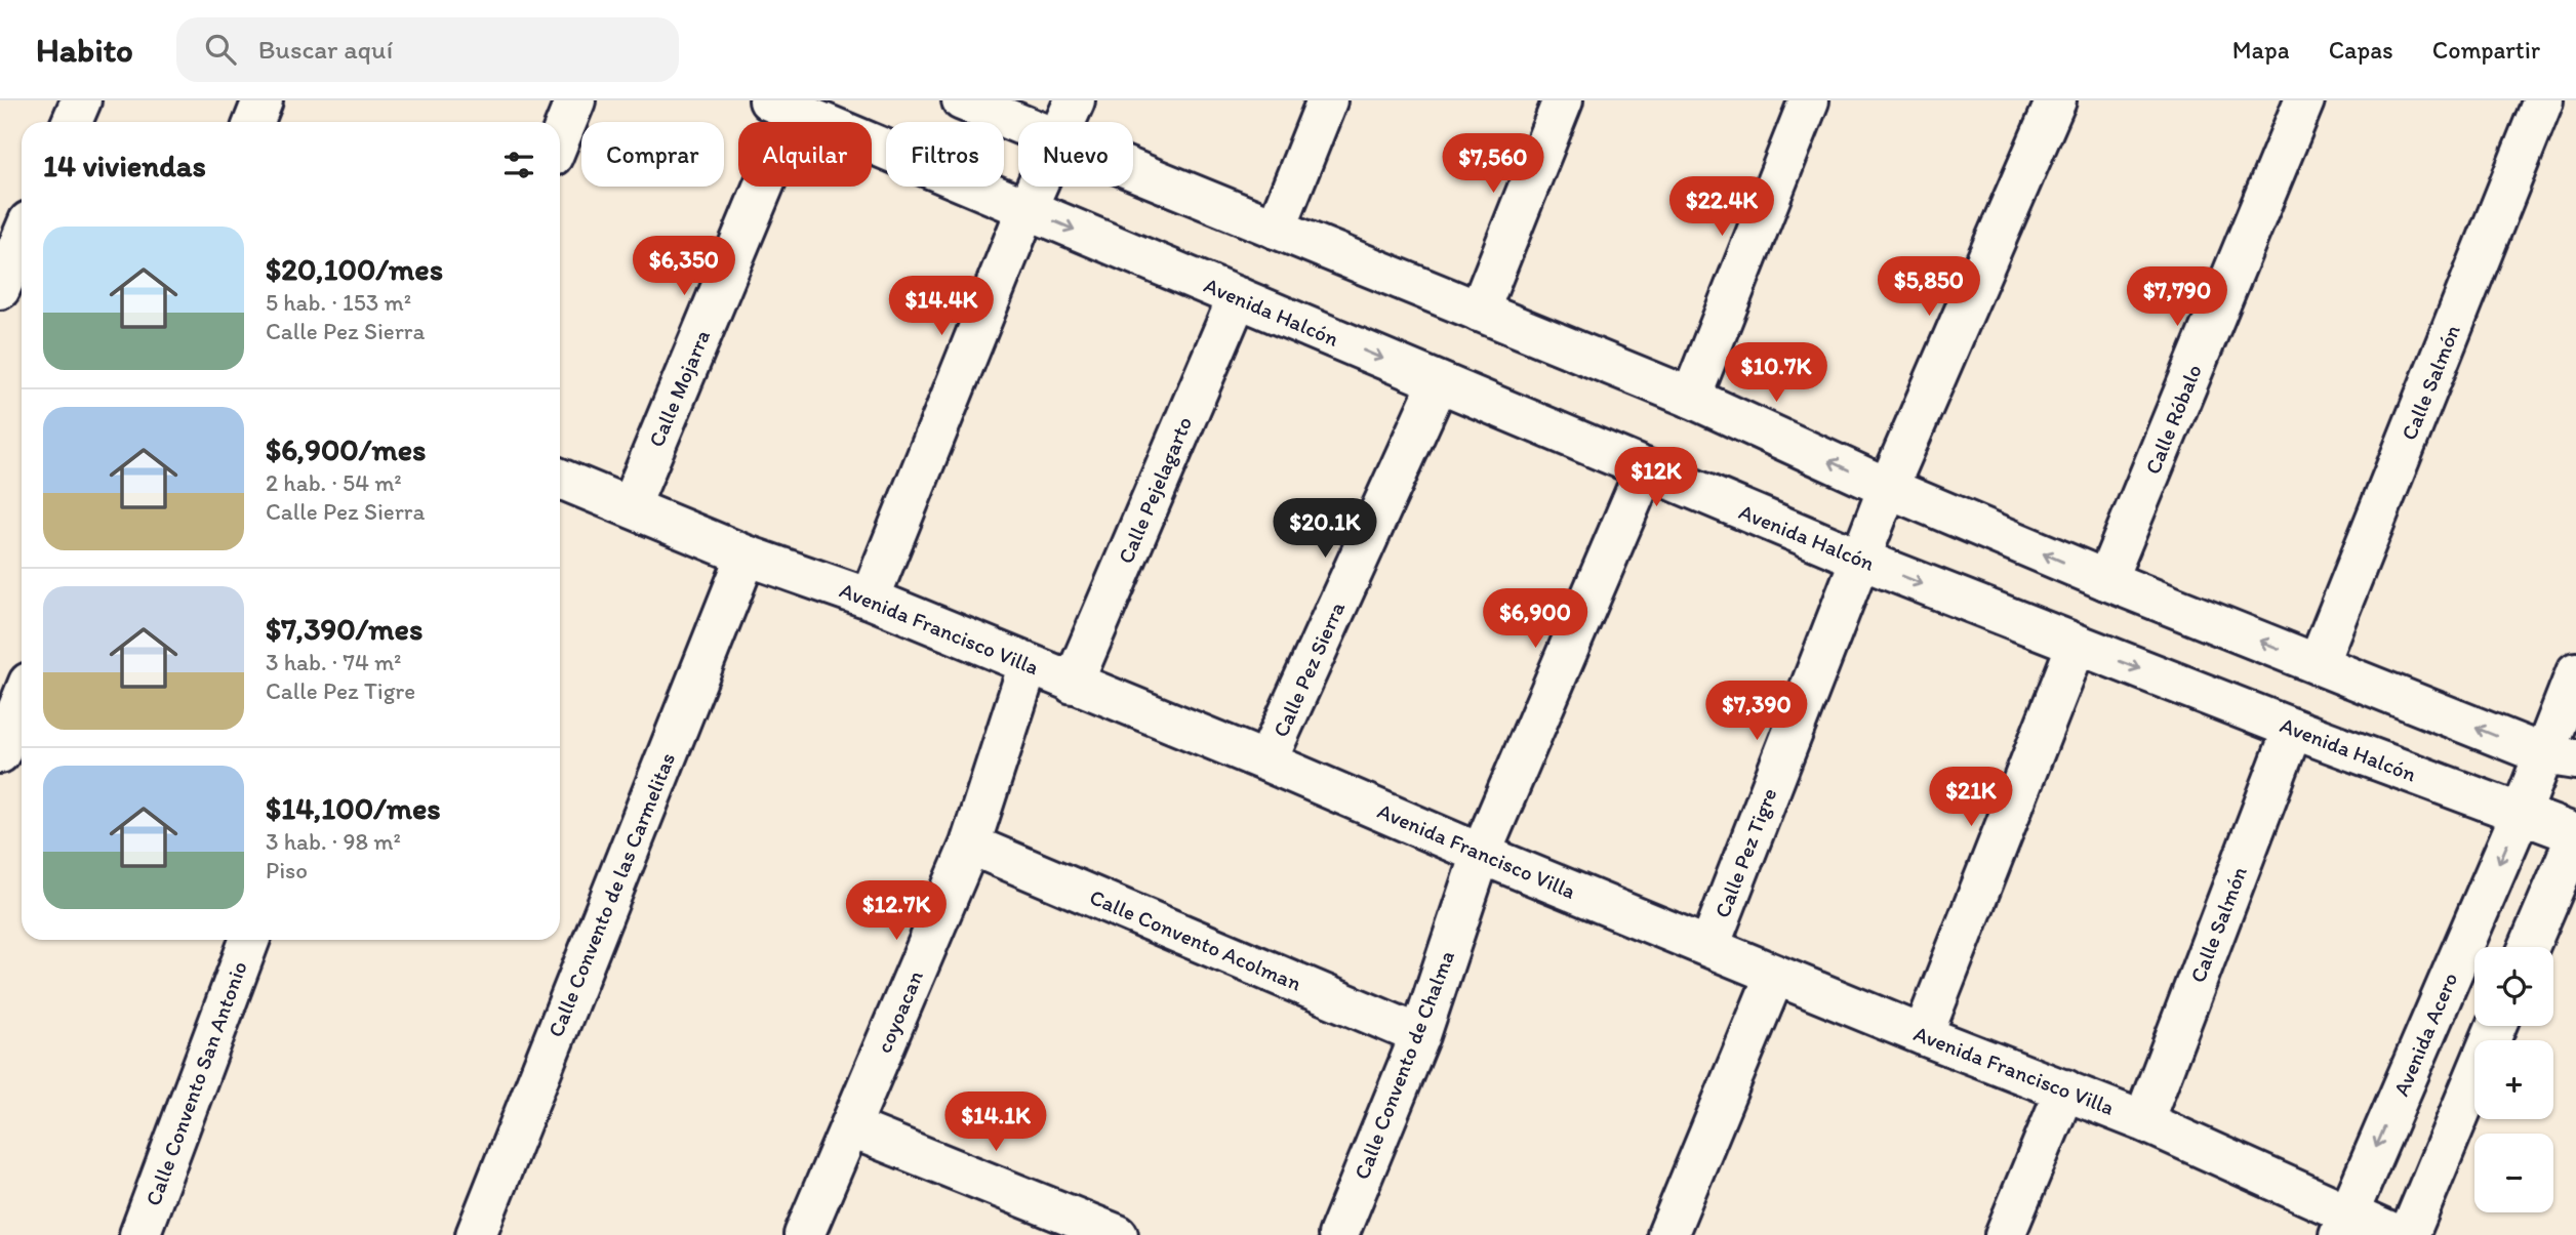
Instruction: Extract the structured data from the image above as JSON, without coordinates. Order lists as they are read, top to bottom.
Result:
{
  "streets": {
    "street": [
      "Avenida Halcón",
      "Calle Salmón",
      "Calle Mojarra",
      "Calle Róbalo",
      "Calle Pejelagarto",
      "Avenida Francisco Villa",
      "Calle Pez Sierra",
      "Calle Pez Tigre",
      "Calle Convento de las Carmelitas",
      "Calle Convento Acolman",
      "coyoacan",
      "Avenida Acero",
      "Calle Convento de Chalma",
      "Calle Convento San Antonio"
    ]
  },
  "crossings": [
    ["Avenida Halcón", "Calle Salmón"],
    ["Avenida Halcón", "Calle Mojarra"],
    ["Avenida Halcón", "Calle Pejelagarto"],
    ["Avenida Halcón", "Calle Pez Sierra"],
    ["Avenida Halcón", "Calle Pez Tigre"],
    ["Avenida Halcón", "Avenida Acero"],
    ["Calle Salmón", "Avenida Francisco Villa"],
    ["Calle Mojarra", "Avenida Francisco Villa"],
    ["Calle Pejelagarto", "Avenida Francisco Villa"],
    ["Avenida Francisco Villa", "Calle Pez Sierra"],
    ["Avenida Francisco Villa", "Calle Pez Tigre"],
    ["Avenida Francisco Villa", "Calle Convento de las Carmelitas"],
    ["Avenida Francisco Villa", "coyoacan"],
    ["Avenida Francisco Villa", "Avenida Acero"],
    ["Avenida Francisco Villa", "Calle Convento de Chalma"],
    ["Calle Convento Acolman", "coyoacan"],
    ["Calle Convento Acolman", "Calle Convento de Chalma"]
  ],
  "page": {
    "header": "Habito",
    "search": "Buscar aquí",
    "nav": ["Mapa", "Capas", "Compartir"],
    "chip": [
      "Comprar",
      "Alquilar",
      "Filtros",
      "Nuevo"
    ],
    "heading": "14 viviendas",
    "price": [
      "$7,560",
      "$22.4K",
      "$6,350",
      "$5,850",
      "$7,790",
      "$14.4K",
      "$10.7K",
      "$12K",
      "$20.1K",
      "$6,900",
      "$7,390",
      "$21K",
      "$12.7K",
      "$14.1K"
    ],
    "list": [
      {
        "name": "$20,100/mes",
        "note": "5 hab. · 153 m² · Calle Pez Sierra"
      },
      {
        "name": "$6,900/mes",
        "note": "2 hab. · 54 m² · Calle Pez Sierra"
      },
      {
        "name": "$7,390/mes",
        "note": "3 hab. · 74 m² · Calle Pez Tigre"
      },
      {
        "name": "$14,100/mes",
        "note": "3 hab. · 98 m² · Piso"
      }
    ],
    "map_buttons": ["+", "−"]
  }
}
